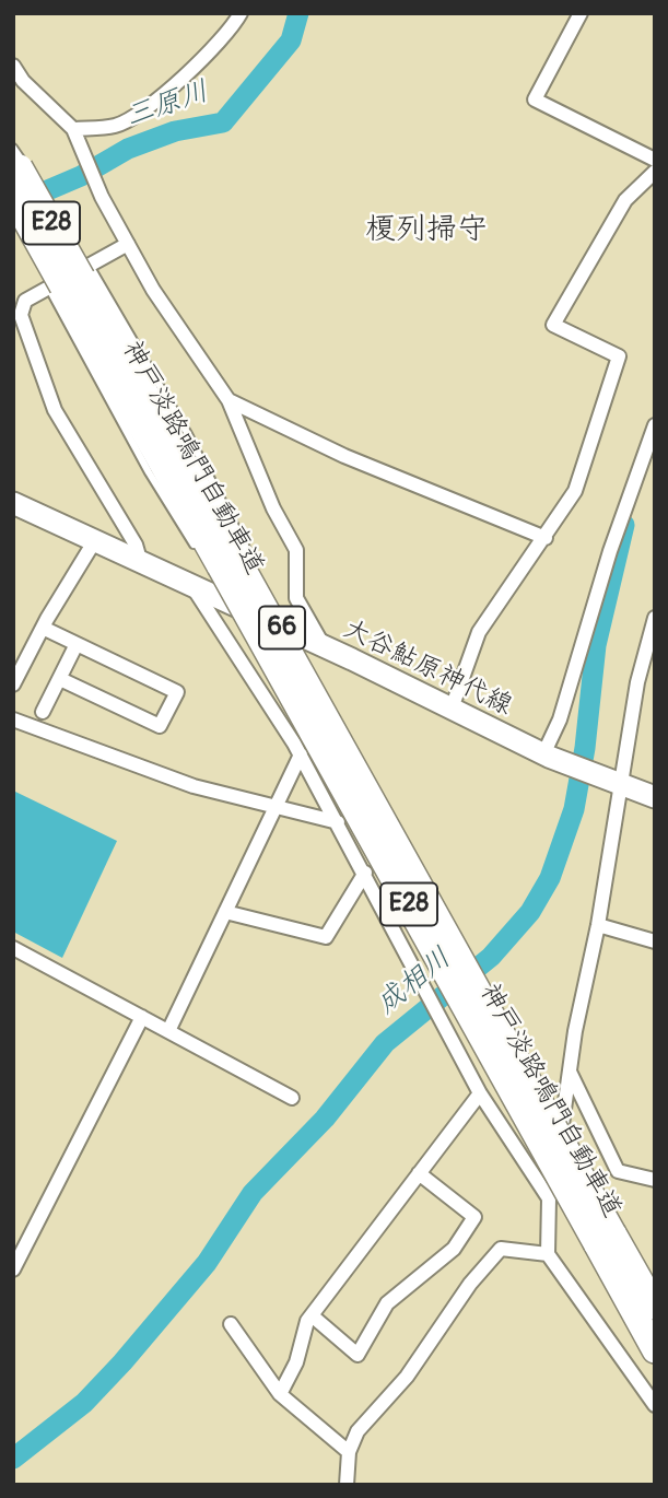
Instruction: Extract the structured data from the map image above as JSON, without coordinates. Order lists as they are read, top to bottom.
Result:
{
  "streets": {
    "highway": ["E28", "神戸淡路鳴門自動車道"],
    "main road": ["66", "大谷鮎原神代線"]
  },
  "districts": ["榎列掃守"],
  "water": ["三原川", "成相川"]
}
